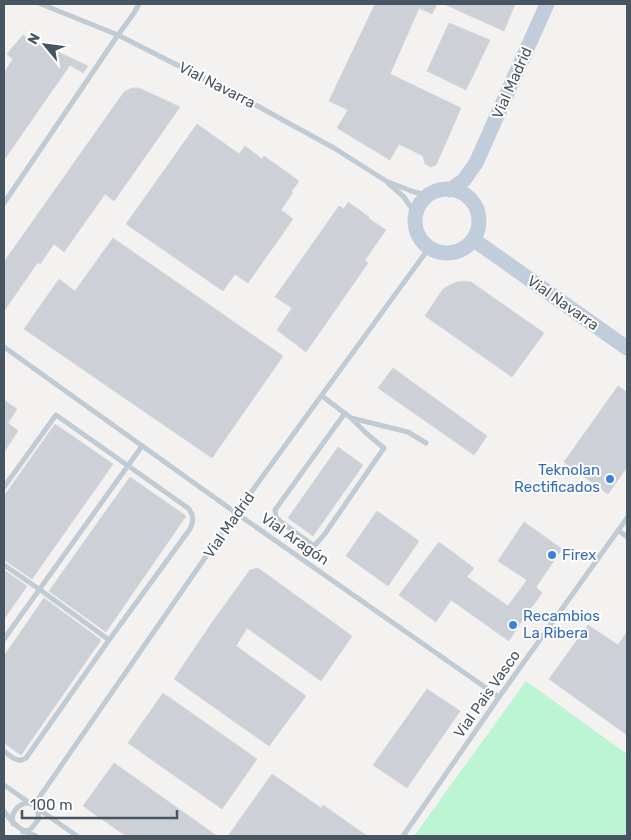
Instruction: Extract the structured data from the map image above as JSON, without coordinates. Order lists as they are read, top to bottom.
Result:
{
  "streets": {
    "street": ["Vial Madrid", "Vial Navarra"],
    "lane": ["Vial Aragón", "Vial Pais Vasco"]
  },
  "crossings": [
    ["Vial Madrid", "Vial Navarra"],
    ["Vial Madrid", "Vial Aragón"],
    ["Vial Aragón", "Vial Pais Vasco"]
  ],
  "places": ["Teknolan Rectificados", "Firex", "Recambios La Ribera"],
  "scale_bar": "100 m",
  "north": "top left"
}
